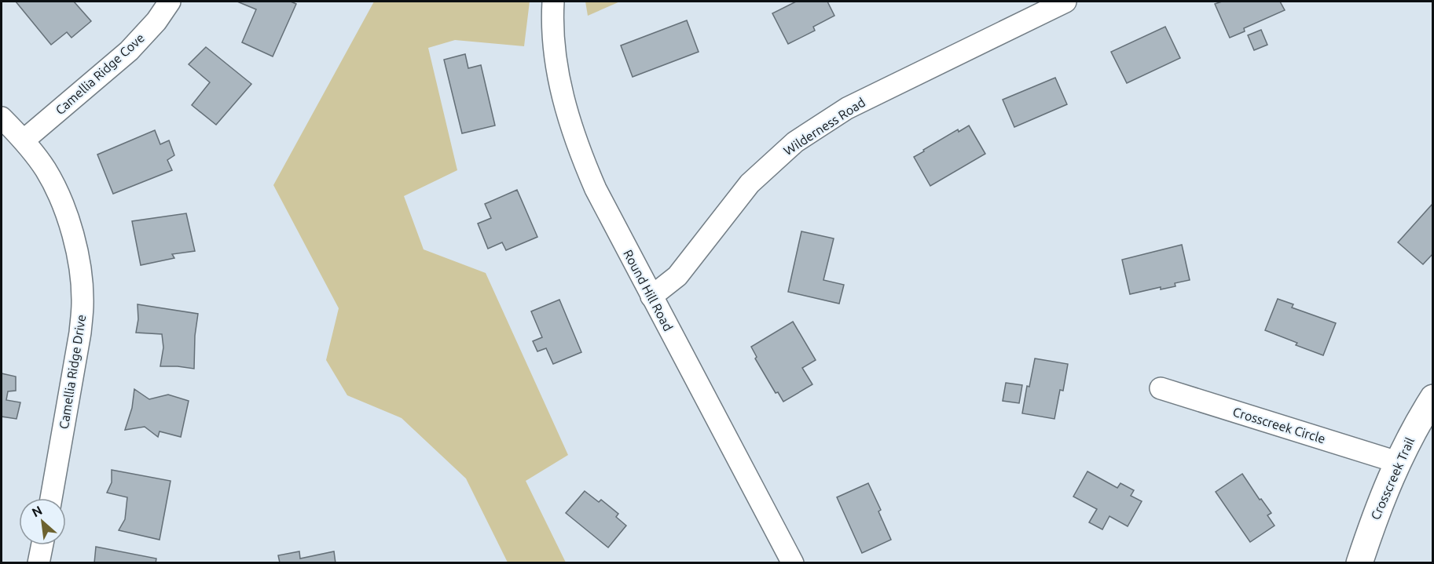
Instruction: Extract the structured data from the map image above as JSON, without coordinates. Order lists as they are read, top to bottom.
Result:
{
  "streets": {
    "street": [
      "Camellia Ridge Cove",
      "Wilderness Road",
      "Round Hill Road",
      "Camellia Ridge Drive",
      "Crosscreek Circle",
      "Crosscreek Trail"
    ]
  },
  "crossings": [
    ["Camellia Ridge Cove", "Camellia Ridge Drive"],
    ["Wilderness Road", "Round Hill Road"],
    ["Crosscreek Circle", "Crosscreek Trail"]
  ],
  "north": "top left"
}
